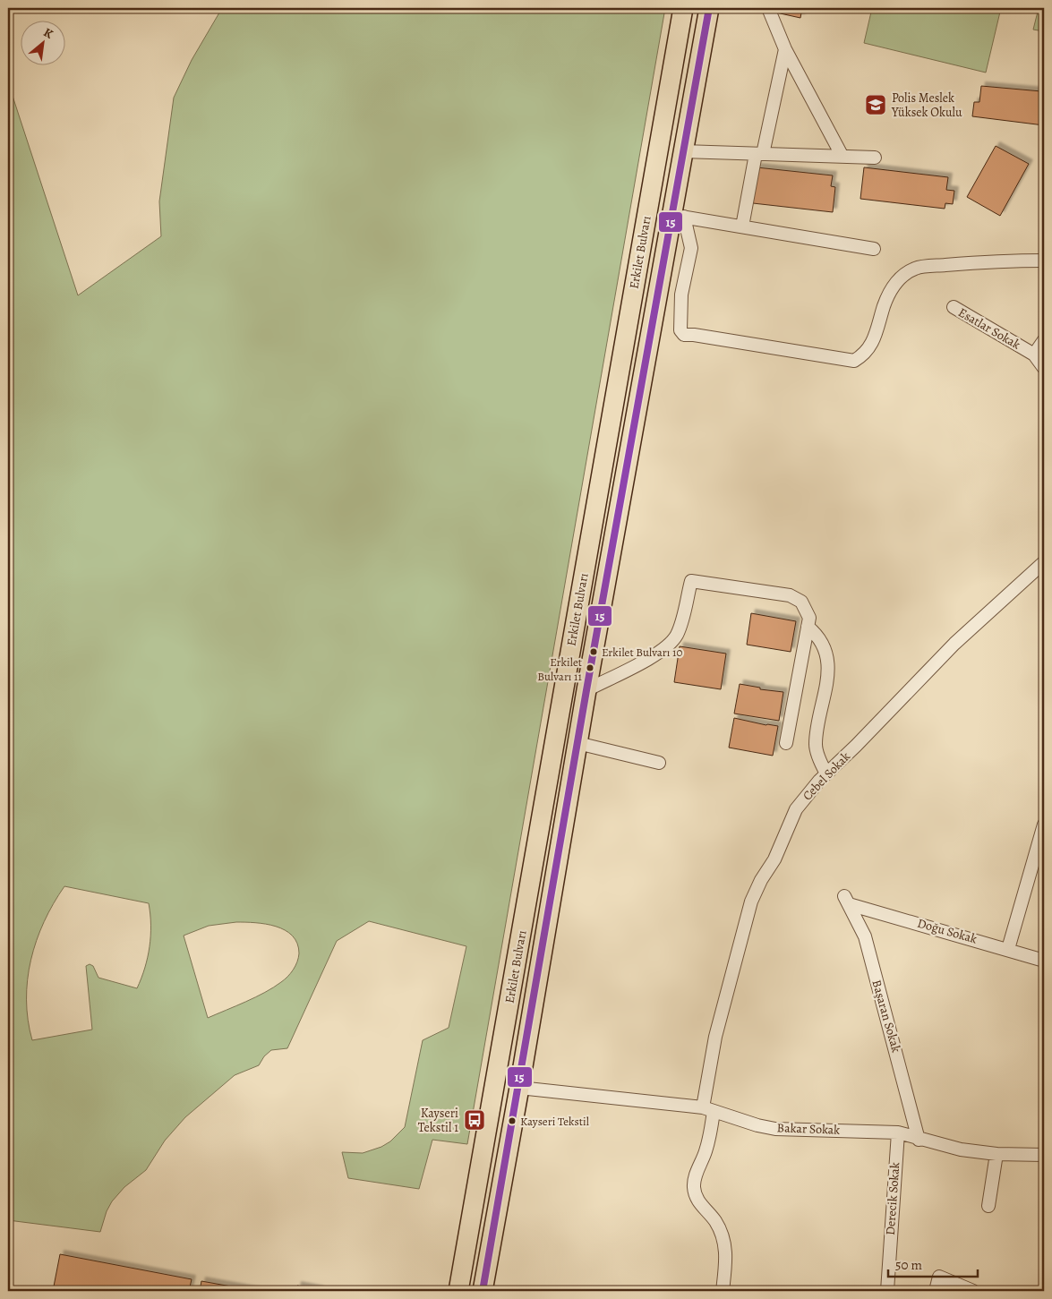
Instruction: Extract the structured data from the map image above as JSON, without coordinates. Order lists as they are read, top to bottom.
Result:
{
  "streets": {
    "main road": ["Erkilet Bulvarı"],
    "street": [
      "Esatlar Sokak",
      "Cebel Sokak",
      "Doğu Sokak",
      "Başaran Sokak",
      "Bakar Sokak",
      "Derecik Sokak"
    ]
  },
  "crossings": [
    ["Erkilet Bulvarı", "Bakar Sokak"],
    ["Cebel Sokak", "Bakar Sokak"],
    ["Doğu Sokak", "Başaran Sokak"],
    ["Başaran Sokak", "Bakar Sokak"],
    ["Bakar Sokak", "Derecik Sokak"]
  ],
  "places": {
    "school or university": ["Polis Meslek Yüksek Okulu"],
    "other": ["Erkilet Bulvarı 10", "Erkilet Bulvarı 11", "Kayseri Tekstil"],
    "bus stop": ["Kayseri Tekstil 1"]
  },
  "lines": ["transit line 15"],
  "scale_bar": "50 m",
  "north": "top right"
}
